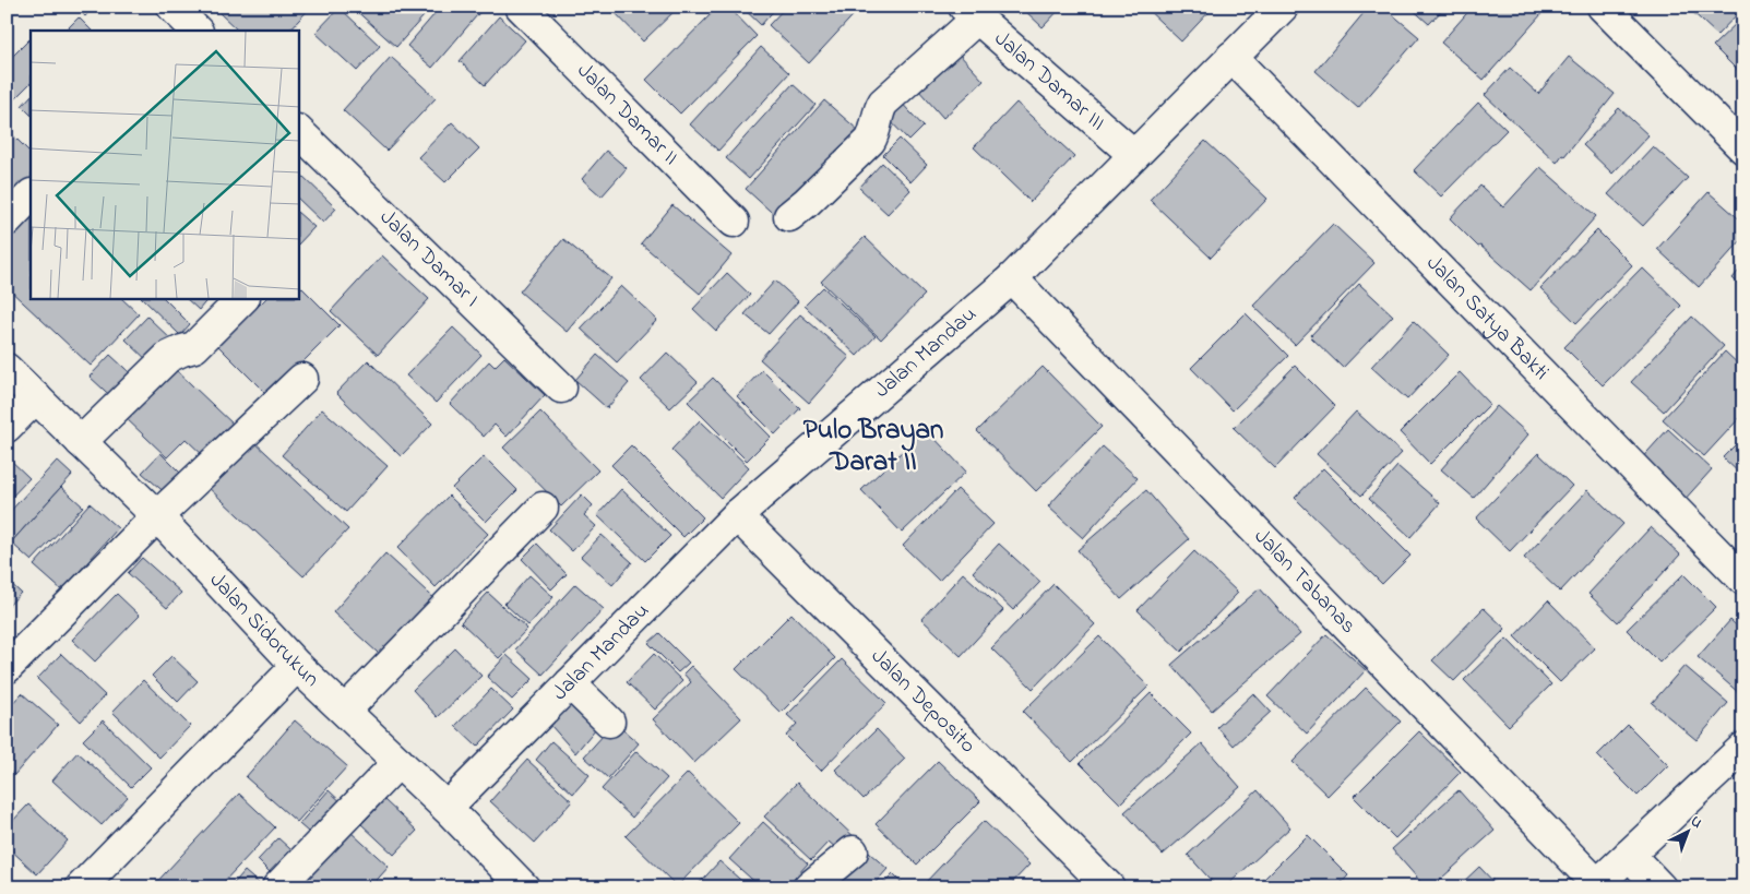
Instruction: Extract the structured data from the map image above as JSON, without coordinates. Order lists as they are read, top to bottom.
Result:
{
  "streets": {
    "street": [
      "Jalan Damar III",
      "Jalan Damar II",
      "Jalan Damar I",
      "Jalan Satya Bakti",
      "Jalan Mandau",
      "Jalan Tabanas",
      "Jalan Sidorukun",
      "Jalan Deposito"
    ]
  },
  "crossings": [
    ["Jalan Damar III", "Jalan Mandau"],
    ["Jalan Satya Bakti", "Jalan Mandau"],
    ["Jalan Mandau", "Jalan Tabanas"],
    ["Jalan Mandau", "Jalan Sidorukun"],
    ["Jalan Mandau", "Jalan Deposito"]
  ],
  "districts": ["Pulo Brayan Darat II"],
  "north": "top right"
}
